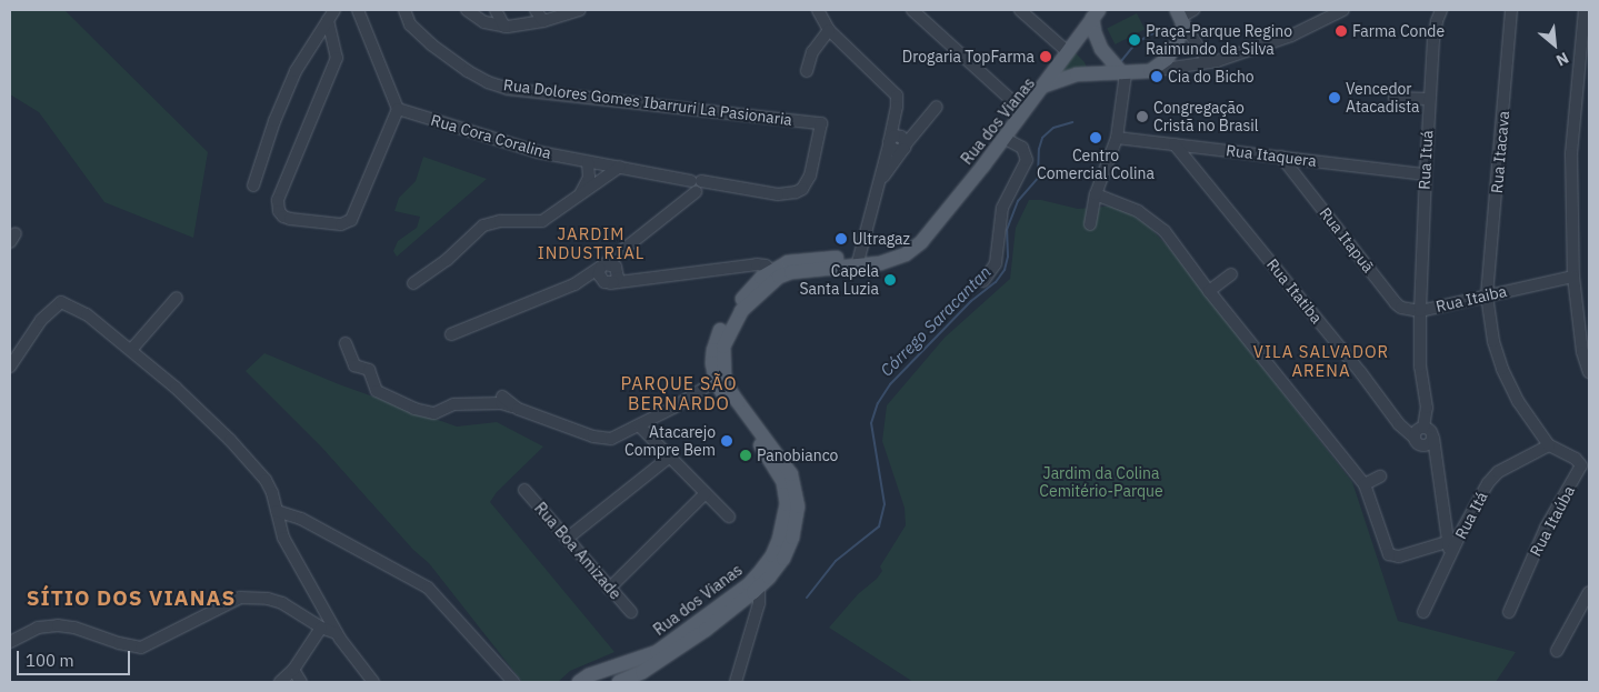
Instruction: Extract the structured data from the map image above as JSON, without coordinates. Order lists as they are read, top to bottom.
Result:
{
  "streets": {
    "main road": ["Rua dos Vianas"],
    "street": [
      "Rua Dolores Gomes Ibarruri La Pasionaria",
      "Rua Cora Coralina",
      "Rua Itacava",
      "Rua Itaquera",
      "Rua Ituá",
      "Rua Itapuã",
      "Rua Itatiba",
      "Rua Itaiba",
      "Rua Itá",
      "Rua Itaúba",
      "Rua Boa Amizade"
    ]
  },
  "crossings": [
    ["Rua Dolores Gomes Ibarruri La Pasionaria", "Rua Cora Coralina"],
    ["Rua Itacava", "Rua Itaiba"],
    ["Rua Itacava", "Rua Itaúba"],
    ["Rua Itaquera", "Rua Ituá"],
    ["Rua Itaquera", "Rua Itapuã"],
    ["Rua Itaquera", "Rua Itatiba"],
    ["Rua Ituá", "Rua Itapuã"],
    ["Rua Ituá", "Rua Itaiba"],
    ["Rua Itapuã", "Rua Itaiba"],
    ["Rua Itatiba", "Rua Itaiba"],
    ["Rua Itaiba", "Rua Itá"],
    ["Rua Itaiba", "Rua Itaúba"],
    ["Rua Itá", "Rua Itaúba"]
  ],
  "districts": [
    "JARDIM INDUSTRIAL",
    "VILA SALVADOR ARENA",
    "PARQUE SÃO BERNARDO",
    "SÍTIO DOS VIANAS"
  ],
  "water": ["Córrego Saracantan"],
  "parks": ["Jardim da Colina Cemitério-Parque"],
  "places": [
    "Farma Conde",
    "Praça-Parque Regino Raimundo da Silva",
    "Drogaria TopFarma",
    "Cia do Bicho",
    "Vencedor Atacadista",
    "Congregação Cristã no Brasil",
    "Centro Comercial Colina",
    "Ultragaz",
    "Capela Santa Luzia",
    "Atacarejo Compre Bem",
    "Panobianco"
  ],
  "scale_bar": "100 m",
  "north": "bottom right"
}
